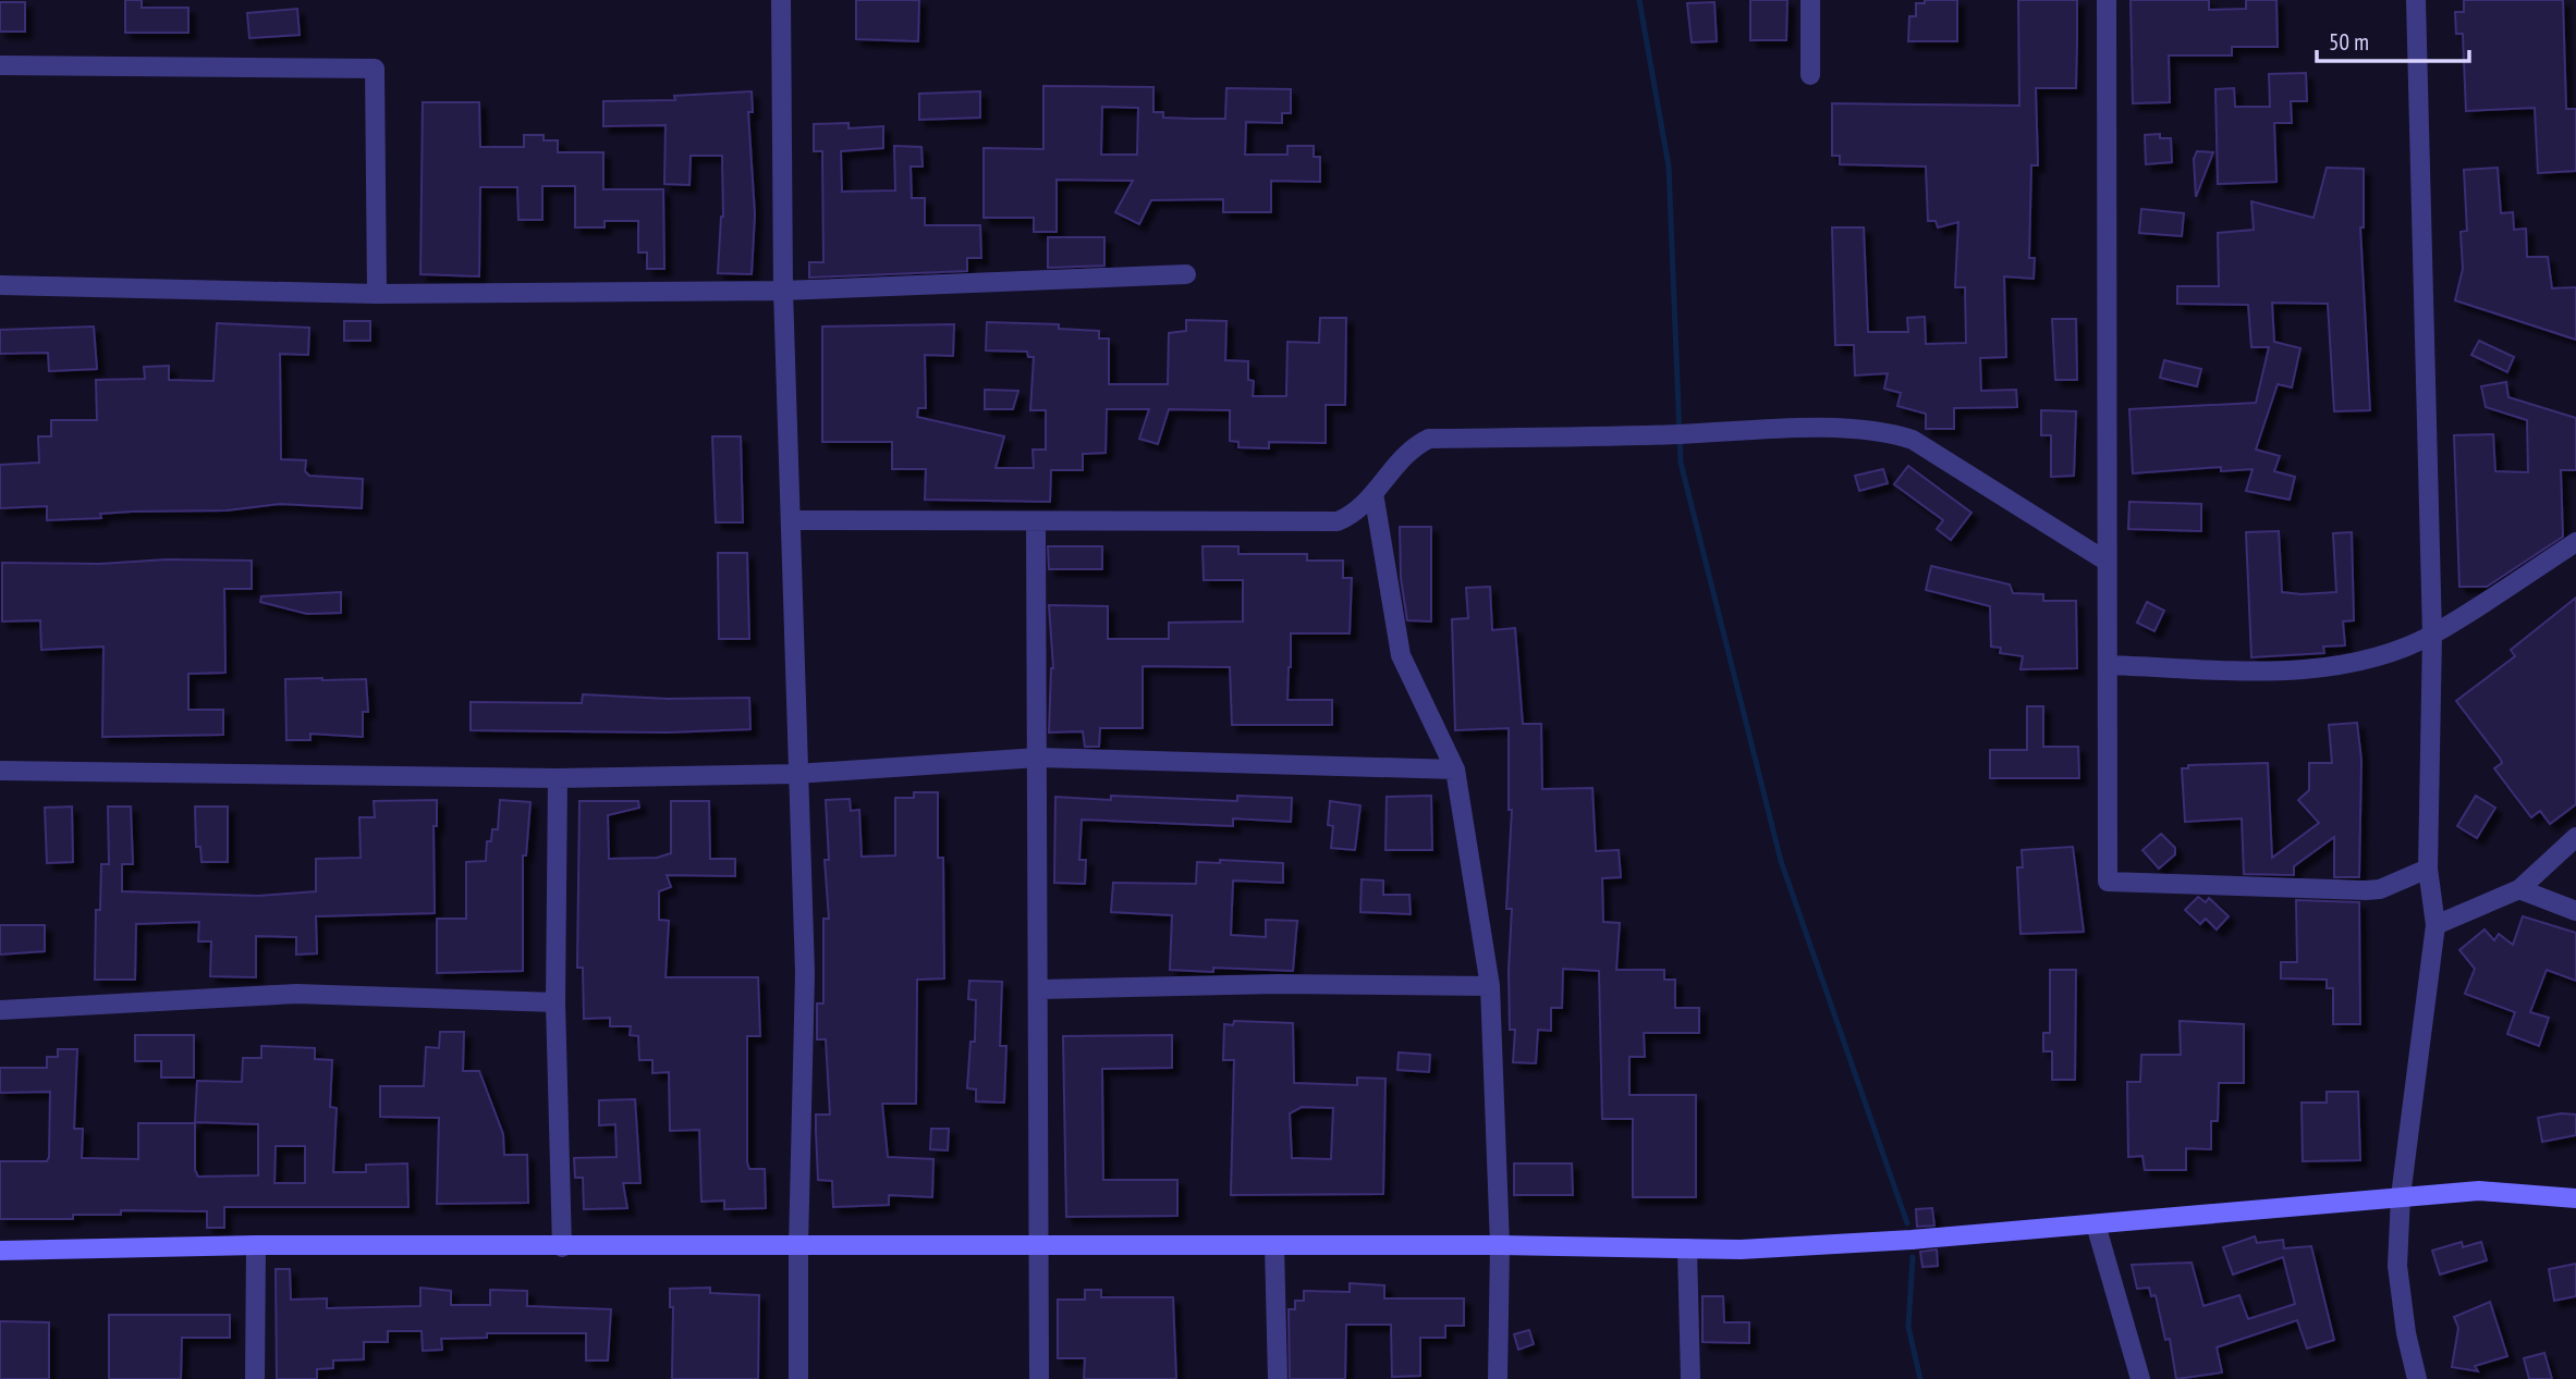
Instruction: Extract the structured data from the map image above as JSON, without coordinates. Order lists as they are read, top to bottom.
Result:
{
  "scale_bar": "50 m"
}
